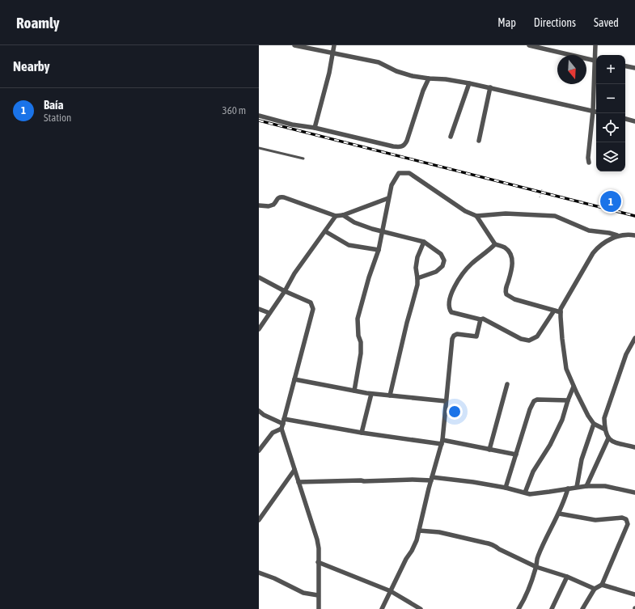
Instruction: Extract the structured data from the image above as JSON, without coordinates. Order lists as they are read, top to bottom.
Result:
{
  "north": "bottom",
  "page": {
    "header": "Roamly",
    "nav": ["Map", "Directions", "Saved"],
    "heading": "Nearby",
    "map_buttons": ["+", "−"],
    "list": [
      {
        "mark": "1",
        "name": "Baía",
        "note": "Station",
        "value": "360 m"
      }
    ],
    "pins": "1"
  }
}
